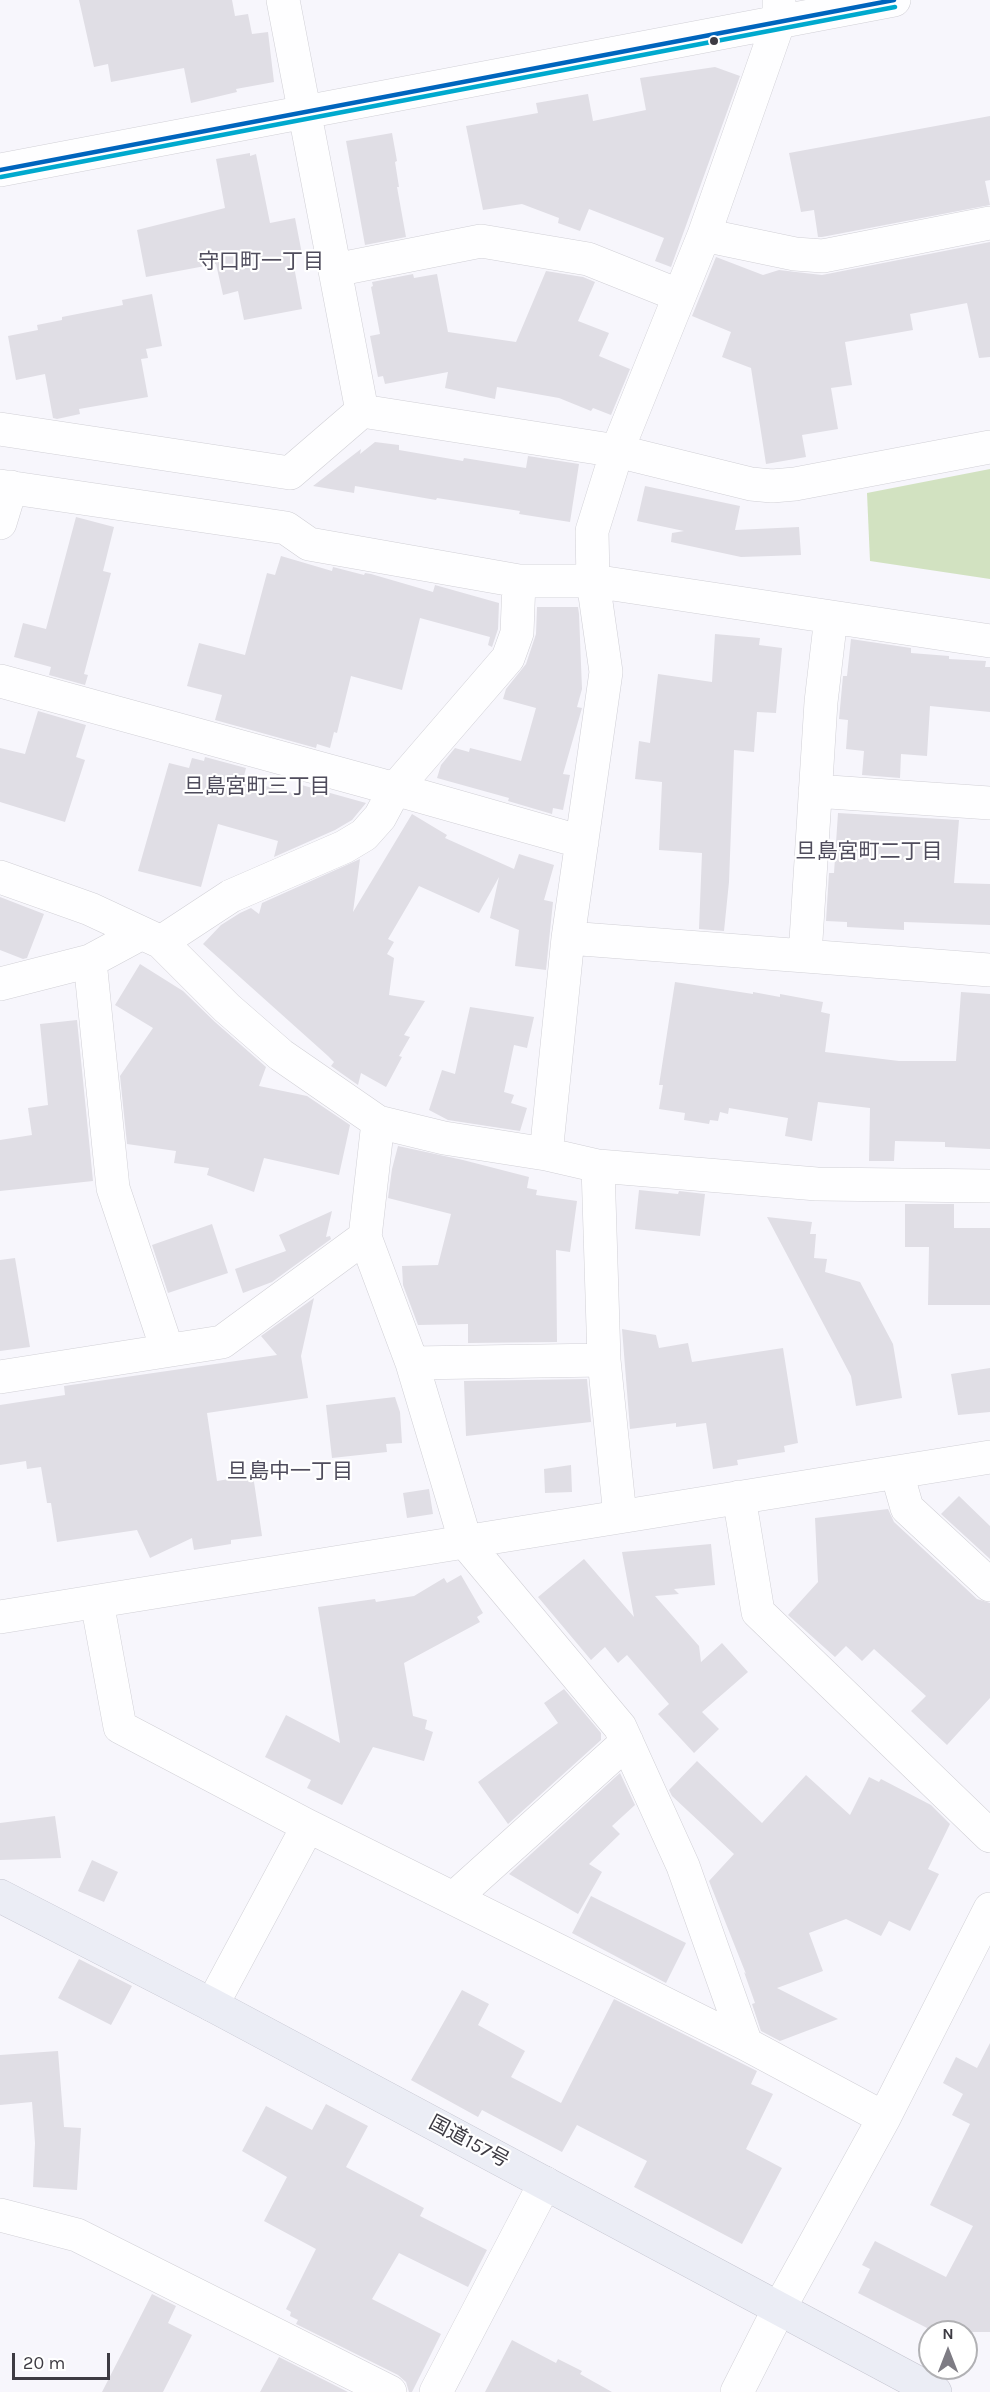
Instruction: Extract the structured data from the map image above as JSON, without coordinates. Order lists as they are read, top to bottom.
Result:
{
  "streets": {
    "highway": ["国道157号"]
  },
  "districts": [
    "守口町一丁目",
    "旦島宮町三丁目",
    "旦島宮町二丁目",
    "旦島中一丁目"
  ],
  "scale_bar": "20 m",
  "north": "top"
}
